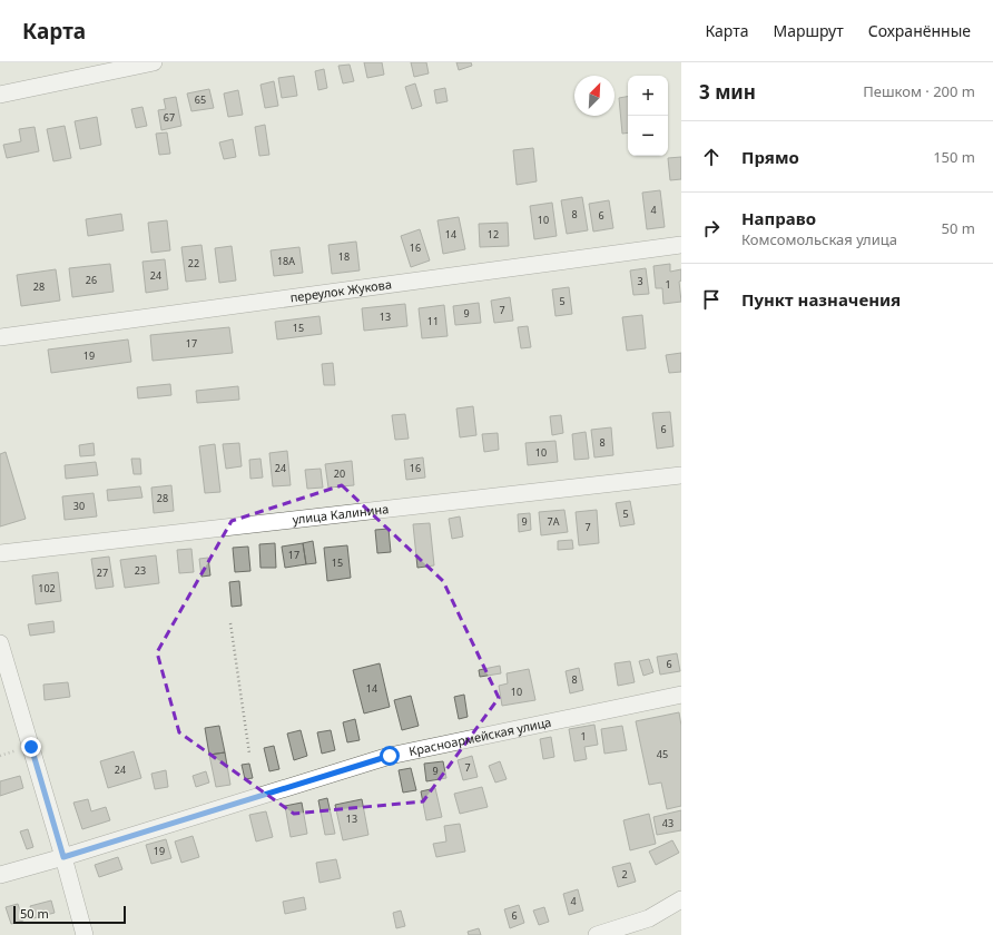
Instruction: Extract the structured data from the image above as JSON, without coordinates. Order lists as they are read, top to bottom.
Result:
{
  "streets": {
    "street": ["переулок Жукова", "улица Калинина", "Красноармейская улица"]
  },
  "house_numbers": [
    "65",
    "67",
    "4",
    "8",
    "6",
    "10",
    "14",
    "12",
    "16",
    "18",
    "18А",
    "22",
    "24",
    "26",
    "3",
    "1",
    "28",
    "5",
    "7",
    "9",
    "13",
    "11",
    "15",
    "17",
    "19",
    "6",
    "8",
    "10",
    "24",
    "16",
    "20",
    "28",
    "30",
    "5",
    "9",
    "7А",
    "7",
    "17",
    "15",
    "23",
    "27",
    "102",
    "6",
    "8",
    "14",
    "10",
    "1",
    "45",
    "7",
    "24",
    "9",
    "13",
    "43",
    "19",
    "2",
    "4",
    "6"
  ],
  "scale_bar": "50 m",
  "north": "top right",
  "page": {
    "header": "Карта",
    "nav": ["Карта", "Маршрут", "Сохранённые"],
    "heading": ["3 мин", "Пешком · 200 m"],
    "map_buttons": ["+", "−"],
    "list": [
      ["Прямо", "150 m"],
      ["Направо", "Комсомольская улица", "50 m"],
      "Пункт назначения"
    ],
    "scale": "50 m"
  }
}
